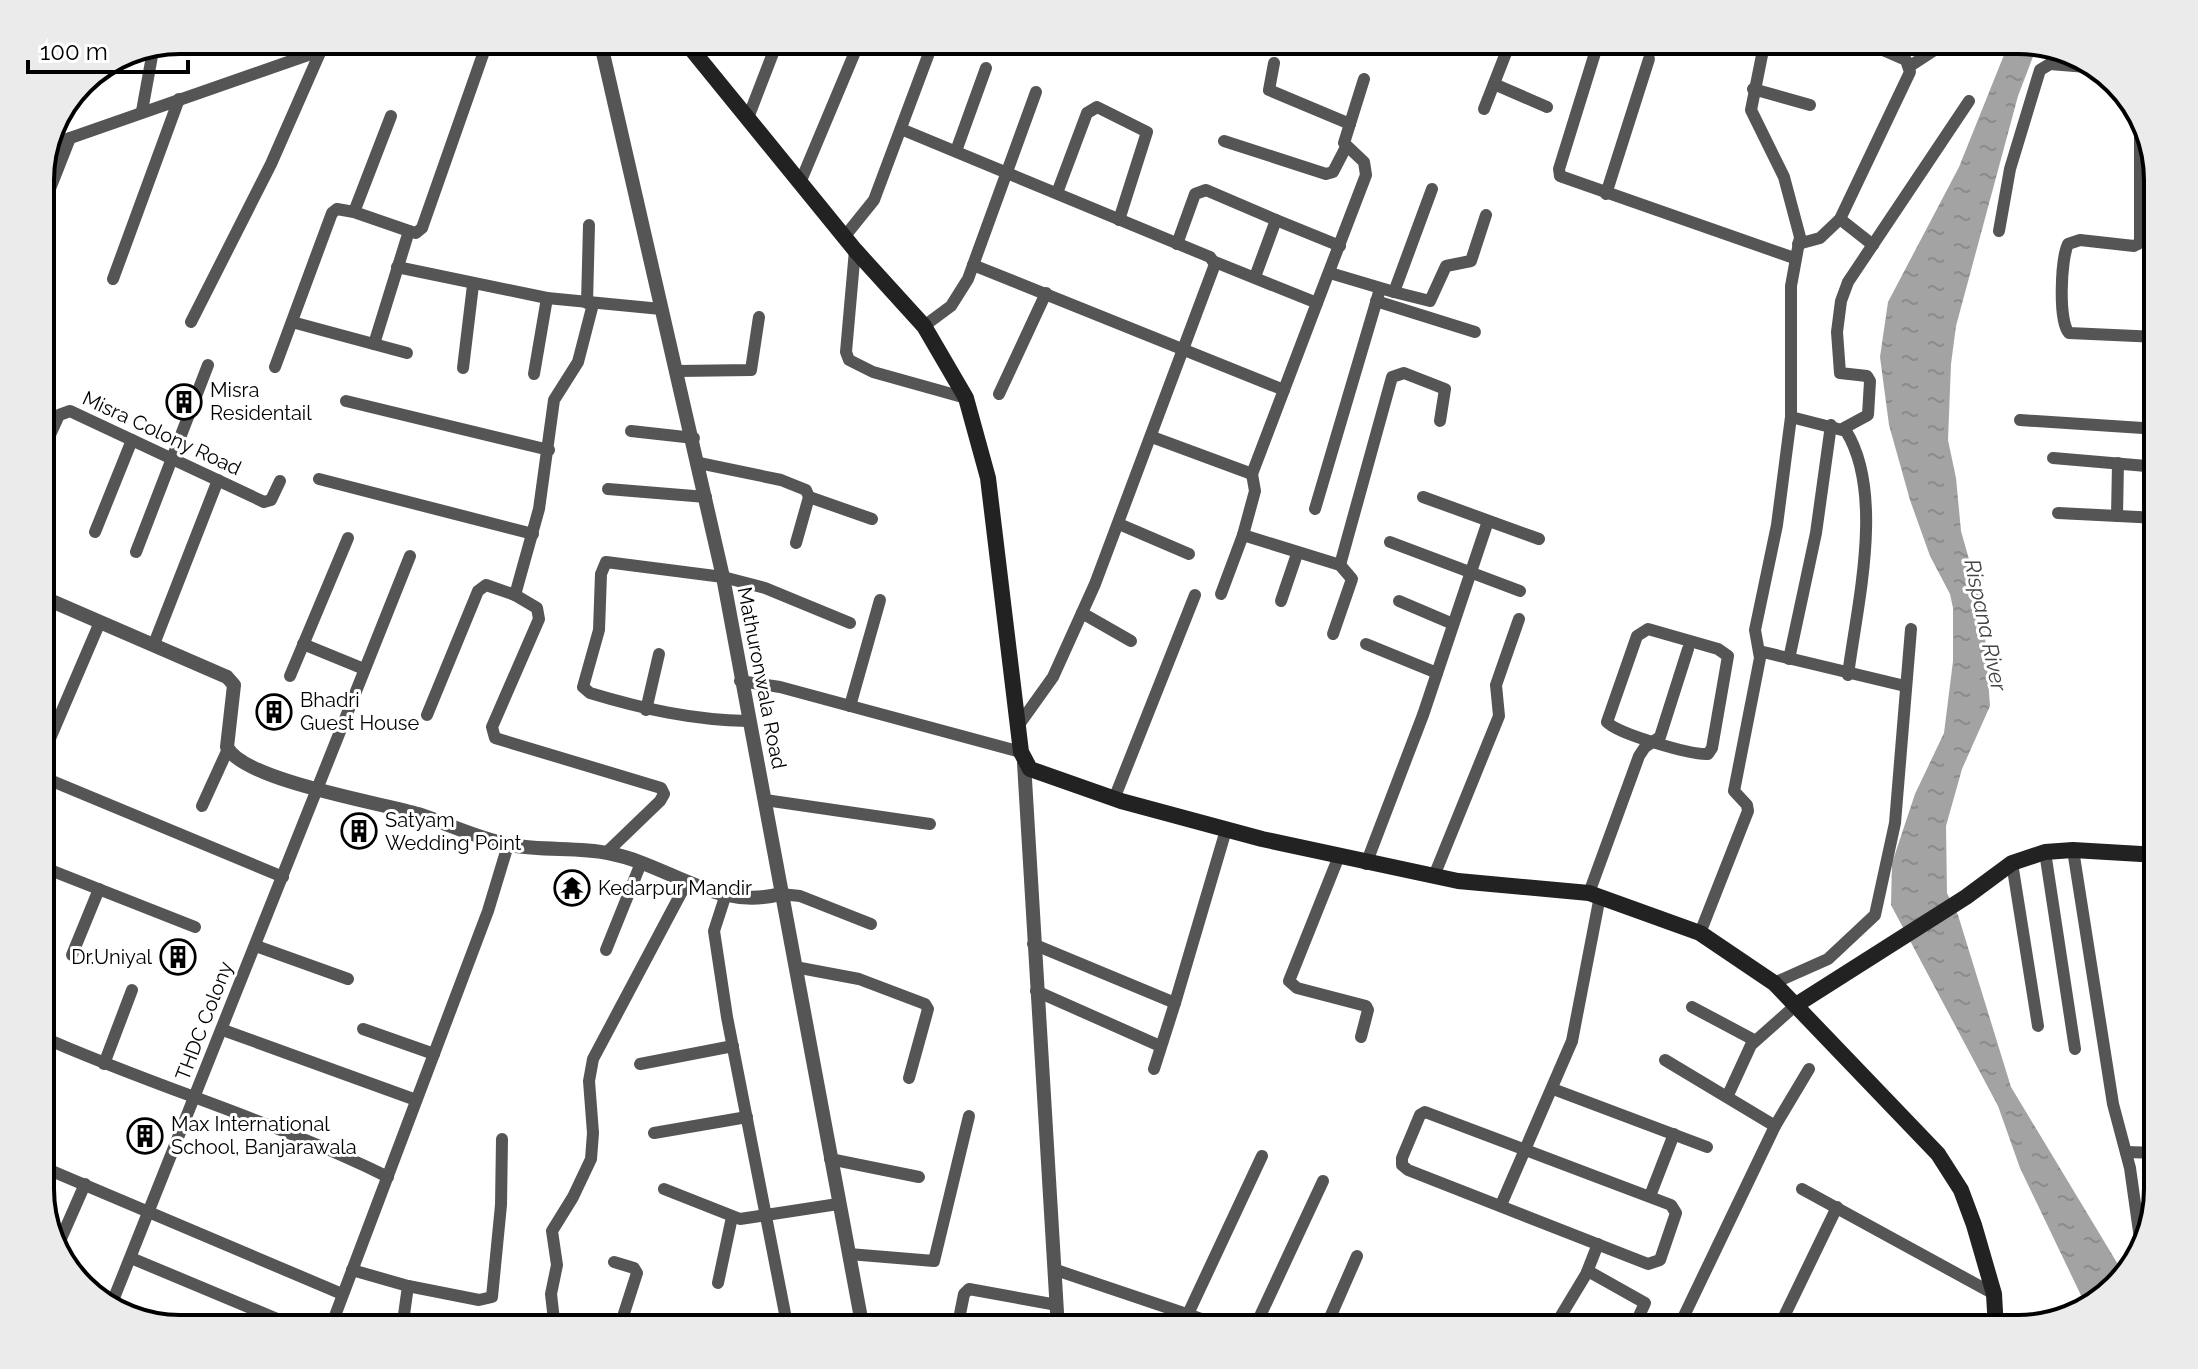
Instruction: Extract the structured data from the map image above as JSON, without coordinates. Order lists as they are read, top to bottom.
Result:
{
  "streets": {
    "street": ["Misra Colony Road", "Mathuronwala Road", "THDC Colony"]
  },
  "water": ["Rispana River"],
  "places": {
    "building": [
      "Misra Residentail",
      "Bhadri Guest House",
      "Satyam Wedding Point",
      "Dr.Uniyal",
      "Max International School, Banjarawala"
    ],
    "temple": ["Kedarpur Mandir"]
  },
  "scale_bar": "100 m"
}
